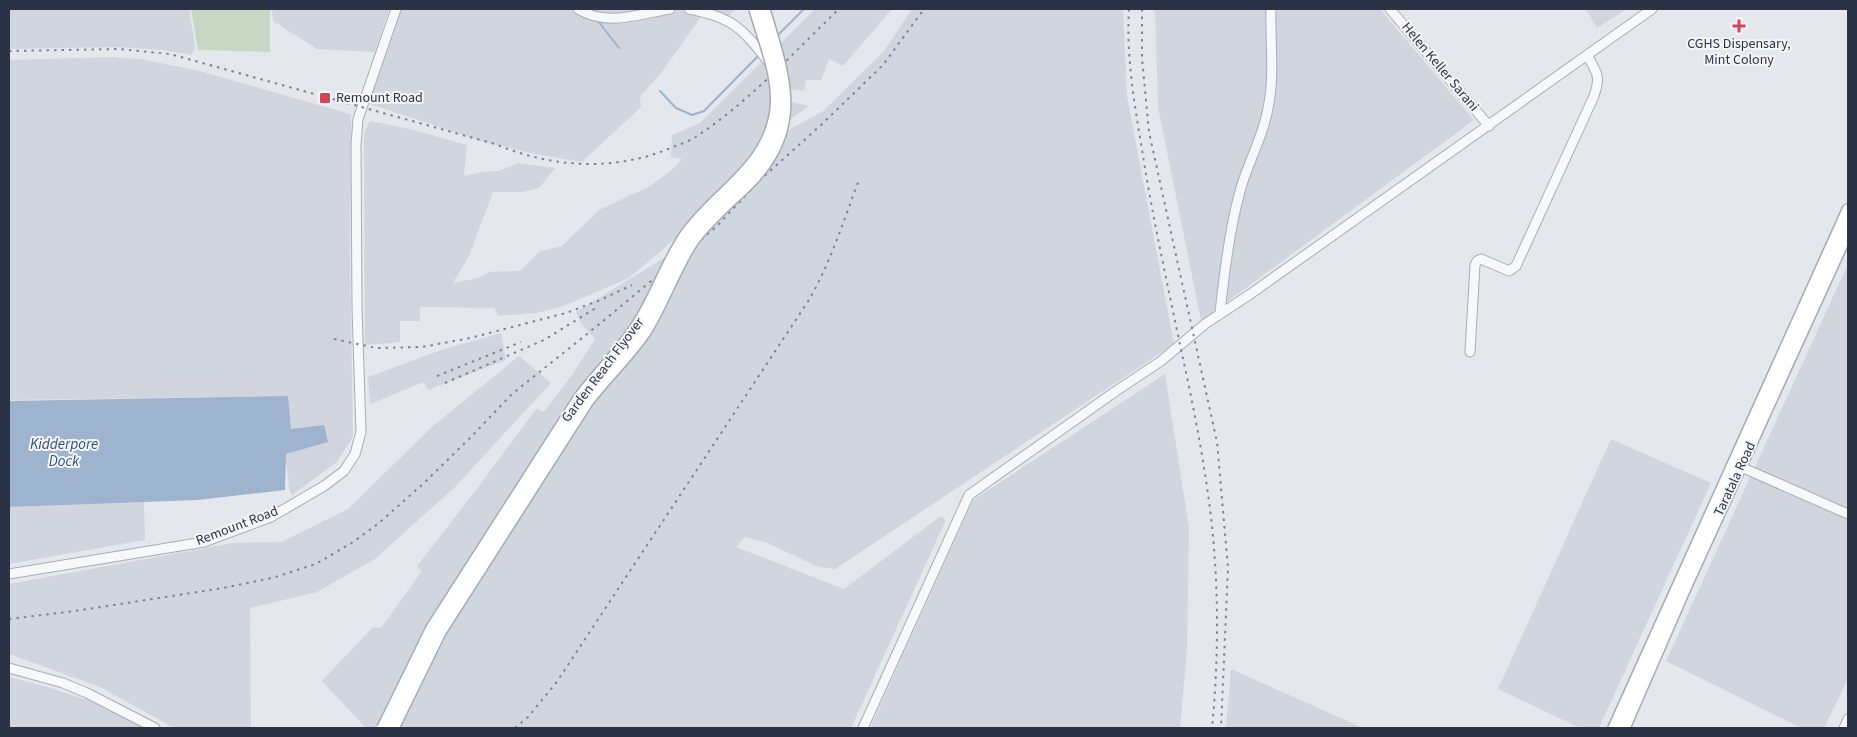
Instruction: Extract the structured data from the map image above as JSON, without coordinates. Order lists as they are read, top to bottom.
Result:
{
  "streets": {
    "main road": ["Garden Reach Flyover", "Taratala Road"],
    "street": ["Helen Keller Sarani", "Remount Road"]
  },
  "water": ["Kidderpore Dock"],
  "places": {
    "health": ["CGHS Dispensary, Mint Colony"],
    "transit": ["Remount Road"]
  }
}
